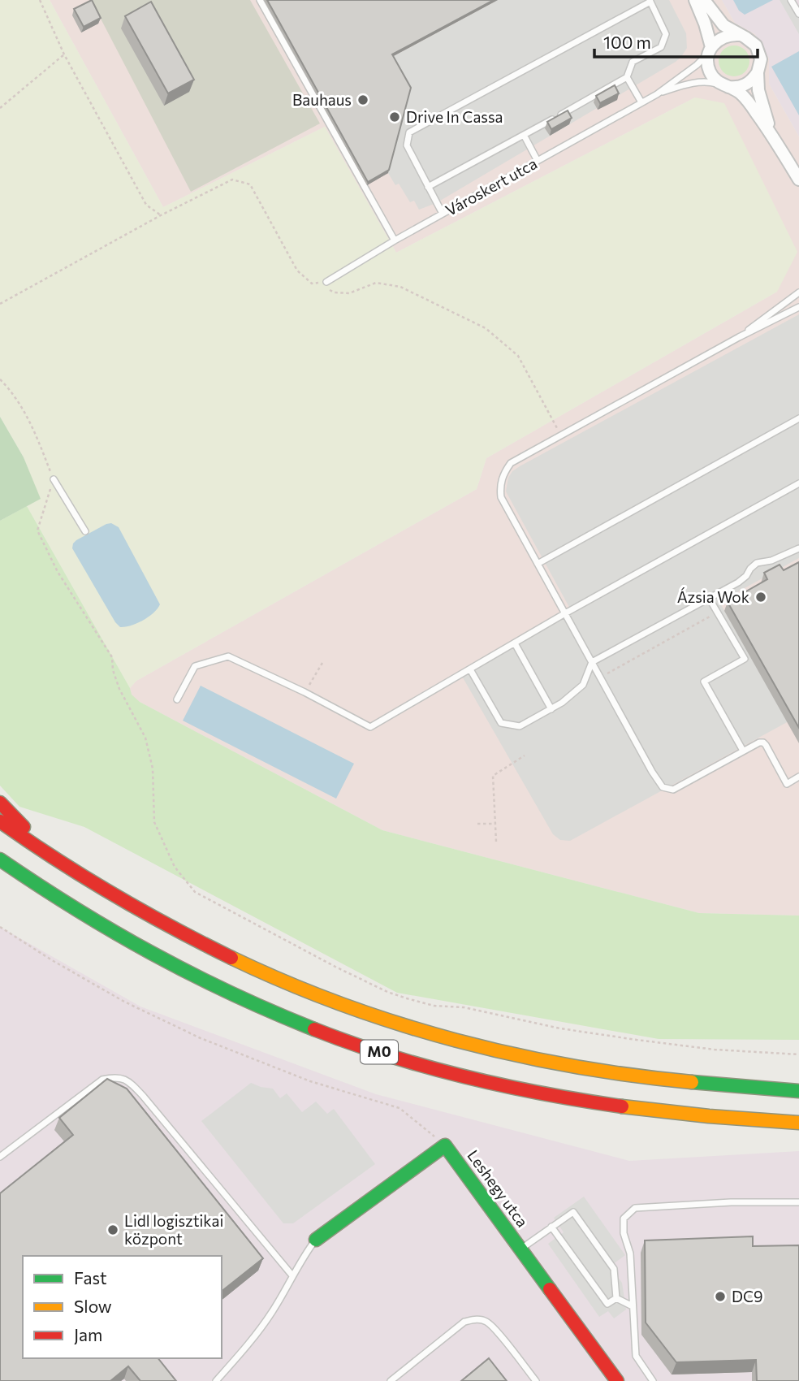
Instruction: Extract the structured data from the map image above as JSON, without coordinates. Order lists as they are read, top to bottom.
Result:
{
  "streets": {
    "main road": ["M0", "Leshegy utca"],
    "lane": ["Városkert utca"]
  },
  "places": [
    "Bauhaus",
    "Drive In Cassa",
    "Ázsia Wok",
    "Lidl logisztikai központ",
    "DC9"
  ],
  "legend": ["Fast", "Slow", "Jam"],
  "scale_bar": "100 m"
}
